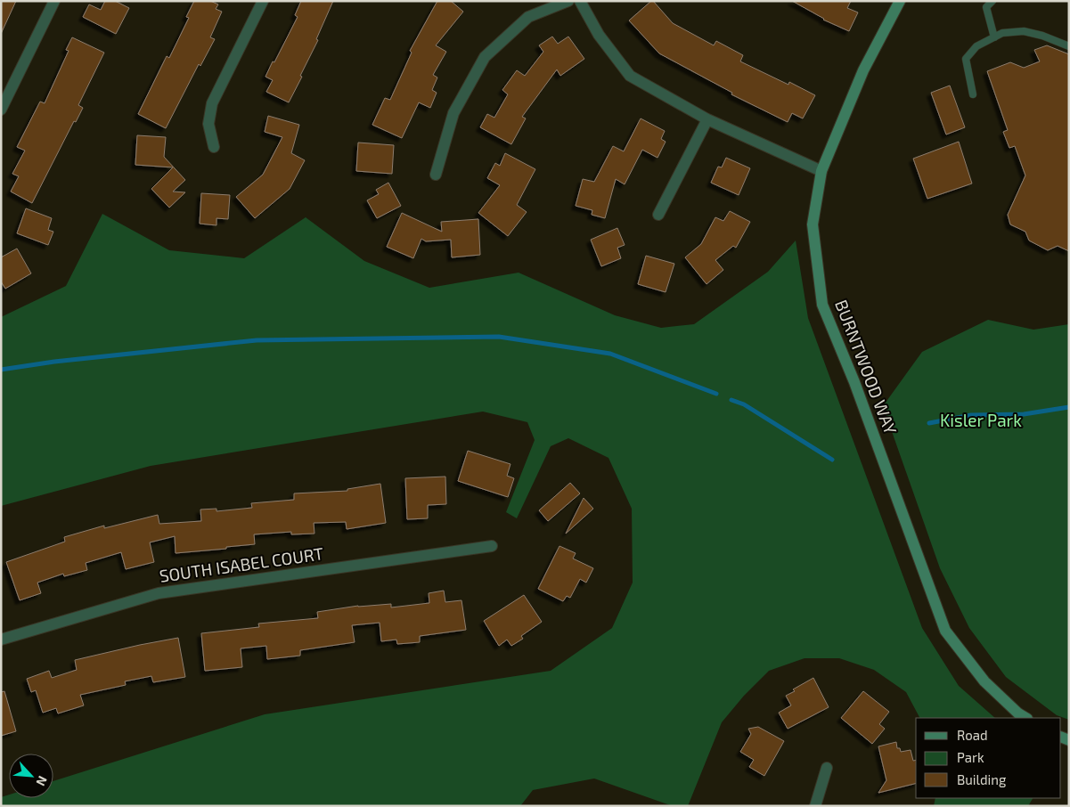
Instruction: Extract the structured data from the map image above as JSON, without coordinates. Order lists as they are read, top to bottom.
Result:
{
  "streets": {
    "street": ["BURNTWOOD WAY", "SOUTH ISABEL COURT"]
  },
  "parks": ["Kisler Park"],
  "legend": ["Road", "Park", "Building"],
  "north": "bottom right"
}
